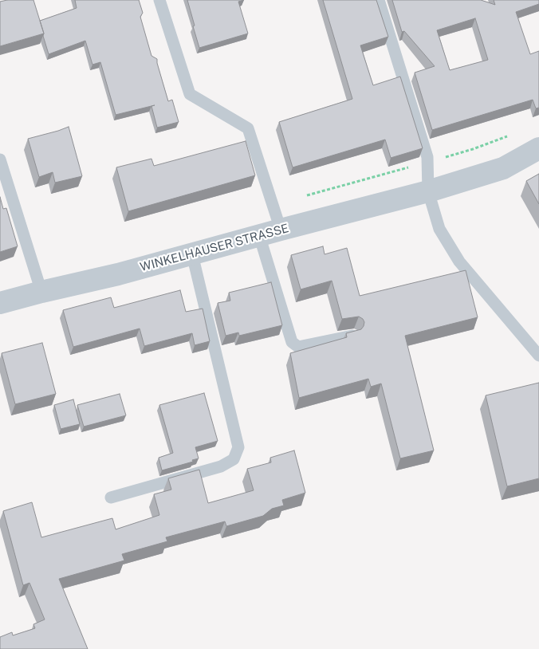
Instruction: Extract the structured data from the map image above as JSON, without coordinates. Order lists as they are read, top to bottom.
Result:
{
  "streets": {
    "street": ["WINKELHAUSER STRASSE"]
  }
}
